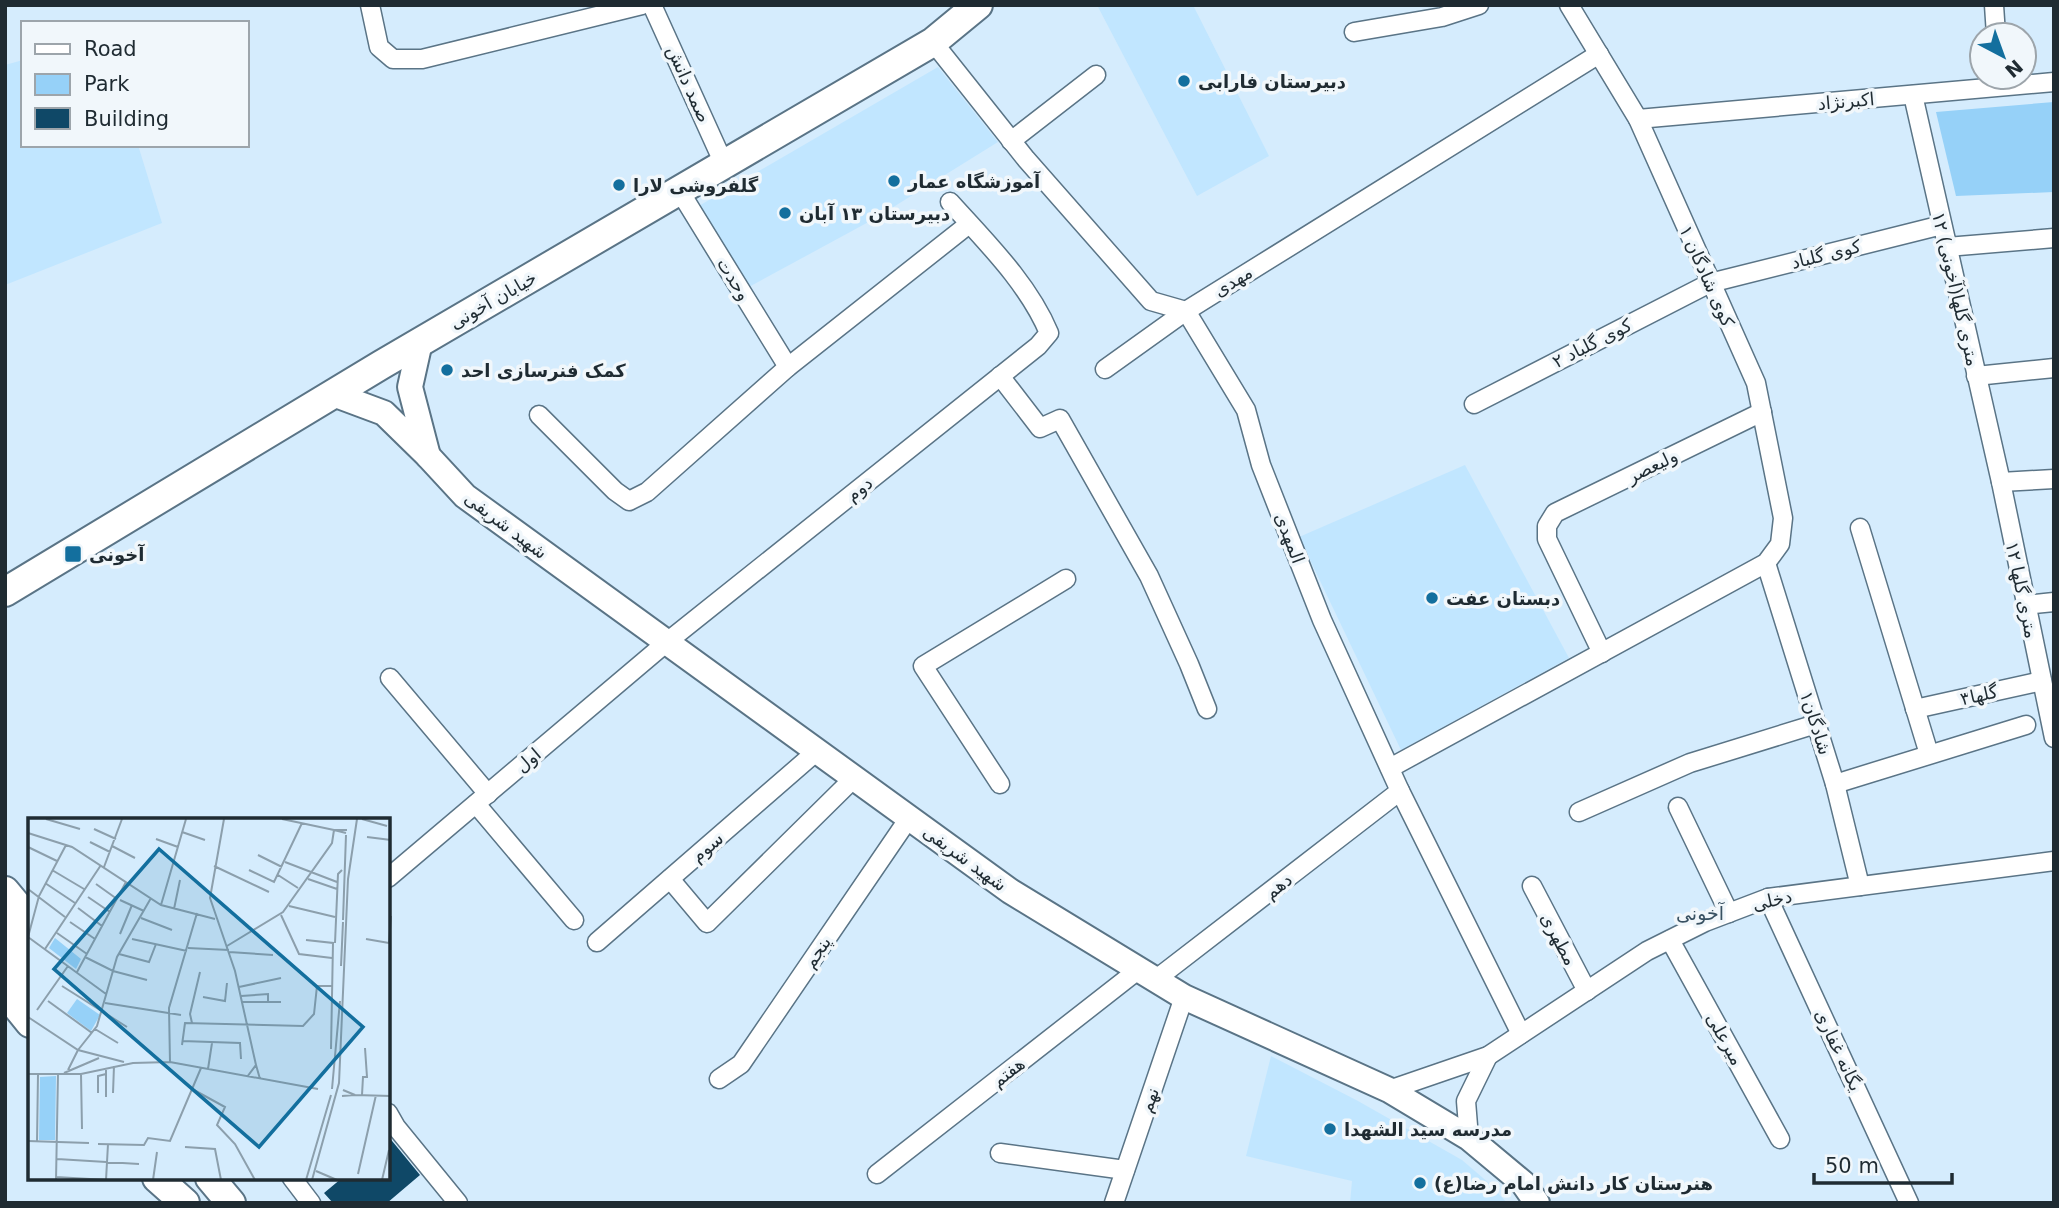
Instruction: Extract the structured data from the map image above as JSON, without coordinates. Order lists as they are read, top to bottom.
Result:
{
  "streets": {
    "main road": ["خیابان آخونی", "شهید شریفی"],
    "street": [
      "صمد دانش",
      "اکبرنژاد",
      "کوی گلباد",
      "کوی شادگان ۱",
      "وحدت",
      "مهدی",
      "۱۲ متری گلها(آخونی)",
      "کوی گلباد ۲",
      "ولیعصر",
      "دوم",
      "المهدی",
      "۱۲ متری گلها",
      "گلها۳",
      "شادگان۱",
      "اول",
      "سوم",
      "دهم",
      "دخلی",
      "مطهری",
      "پنجم",
      "میرعلی",
      "یگانه غفاری",
      "هفتم",
      "نهم"
    ]
  },
  "crossings": [
    ["صمد دانش", "خیابان آخونی"],
    ["اکبرنژاد", "کوی شادگان ۱"],
    ["اکبرنژاد", "۱۲ متری گلها(آخونی)"],
    ["کوی گلباد", "کوی شادگان ۱"],
    ["کوی گلباد", "۱۲ متری گلها(آخونی)"],
    ["کوی گلباد", "کوی گلباد ۲"],
    ["کوی شادگان ۱", "مهدی"],
    ["کوی شادگان ۱", "کوی گلباد ۲"],
    ["کوی شادگان ۱", "ولیعصر"],
    ["کوی شادگان ۱", "شادگان۱"],
    ["وحدت", "خیابان آخونی"],
    ["مهدی", "المهدی"],
    ["۱۲ متری گلها(آخونی)", "۱۲ متری گلها"],
    ["خیابان آخونی", "شهید شریفی"],
    ["دوم", "شهید شریفی"],
    ["دوم", "اول"],
    ["شهید شریفی", "اول"],
    ["شهید شریفی", "سوم"],
    ["شهید شریفی", "دهم"],
    ["شهید شریفی", "دخلی"],
    ["شهید شریفی", "پنجم"],
    ["شهید شریفی", "هفتم"],
    ["شهید شریفی", "نهم"],
    ["المهدی", "دهم"],
    ["المهدی", "دخلی"],
    ["۱۲ متری گلها", "گلها۳"],
    ["شادگان۱", "دخلی"],
    ["دهم", "هفتم"],
    ["دخلی", "مطهری"],
    ["دخلی", "میرعلی"],
    ["دخلی", "یگانه غفاری"]
  ],
  "districts": ["آخونی"],
  "places": {
    "other": [
      "دبیرستان فارابی",
      "آموزشگاه عمار",
      "گلفروشی لارا",
      "دبیرستان ۱۳ آبان",
      "کمک فنرسازی احد",
      "دبستان عفت",
      "مدرسه سید الشهدا",
      "هنرستان کار دانش امام رضا(ع)"
    ],
    "transit": ["آخونی"]
  },
  "legend": ["Road", "Park", "Building"],
  "scale_bar": "50 m",
  "north": "bottom right"
}
